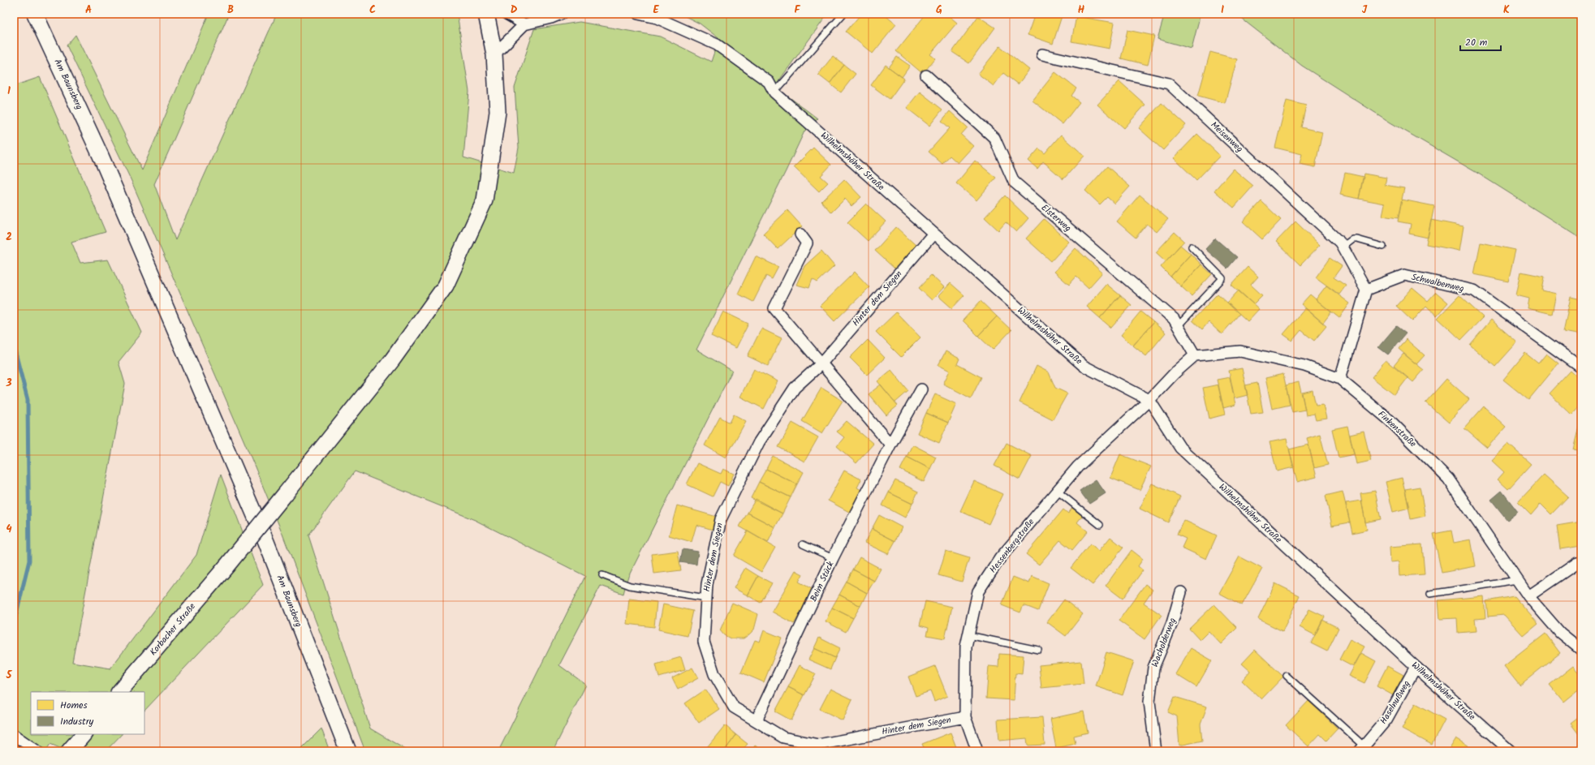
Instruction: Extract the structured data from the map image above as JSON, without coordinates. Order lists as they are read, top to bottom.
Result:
{
  "streets": {
    "street": [
      "Am Baunsberg",
      "Meisenweg",
      "Wilhelmshöher Straße",
      "Elsterweg",
      "Schwalbenweg",
      "Hinter dem Siegen",
      "Finkenstraße",
      "Hessenbergstraße",
      "Beim Stück",
      "Korbacher Straße",
      "Wacholderweg",
      "Haselnußweg"
    ]
  },
  "crossings": [
    ["Meisenweg", "Schwalbenweg"],
    ["Wilhelmshöher Straße", "Hinter dem Siegen"],
    ["Wilhelmshöher Straße", "Hessenbergstraße"],
    ["Wilhelmshöher Straße", "Haselnußweg"],
    ["Elsterweg", "Finkenstraße"],
    ["Hinter dem Siegen", "Hessenbergstraße"],
    ["Hinter dem Siegen", "Beim Stück"]
  ],
  "legend": ["Homes", "Industry"],
  "scale_bar": "20 m",
  "grid": {
    "columns": [
      "A",
      "B",
      "C",
      "D",
      "E",
      "F",
      "G",
      "H",
      "I",
      "J",
      "K"
    ],
    "rows": [
      "1",
      "2",
      "3",
      "4",
      "5"
    ]
  }
}
